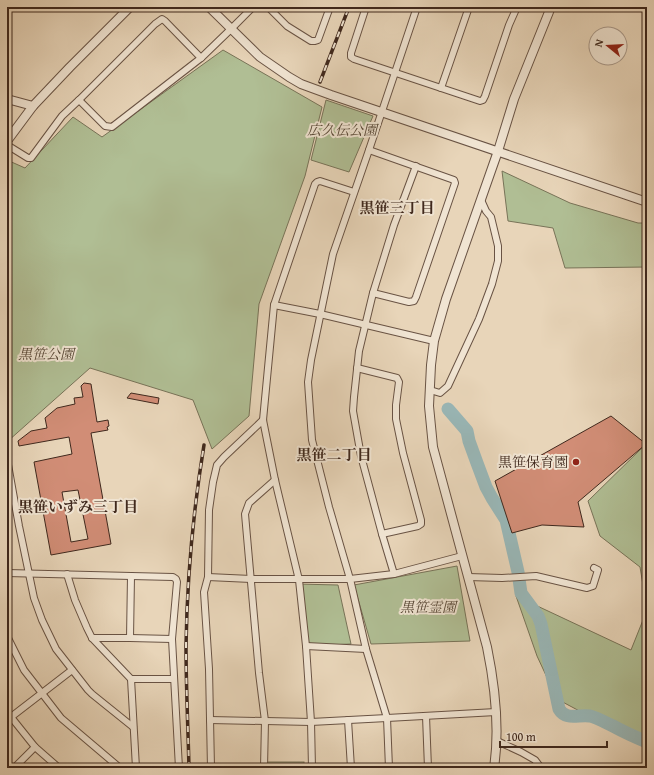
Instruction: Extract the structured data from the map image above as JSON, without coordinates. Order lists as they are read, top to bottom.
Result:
{
  "districts": ["黒笹三丁目", "黒笹二丁目", "黒笹いずみ三丁目"],
  "parks": ["広久伝公園", "黒笹公園", "黒笹霊園"],
  "places": ["黒笹保育園"],
  "scale_bar": "100 m",
  "north": "left"
}
